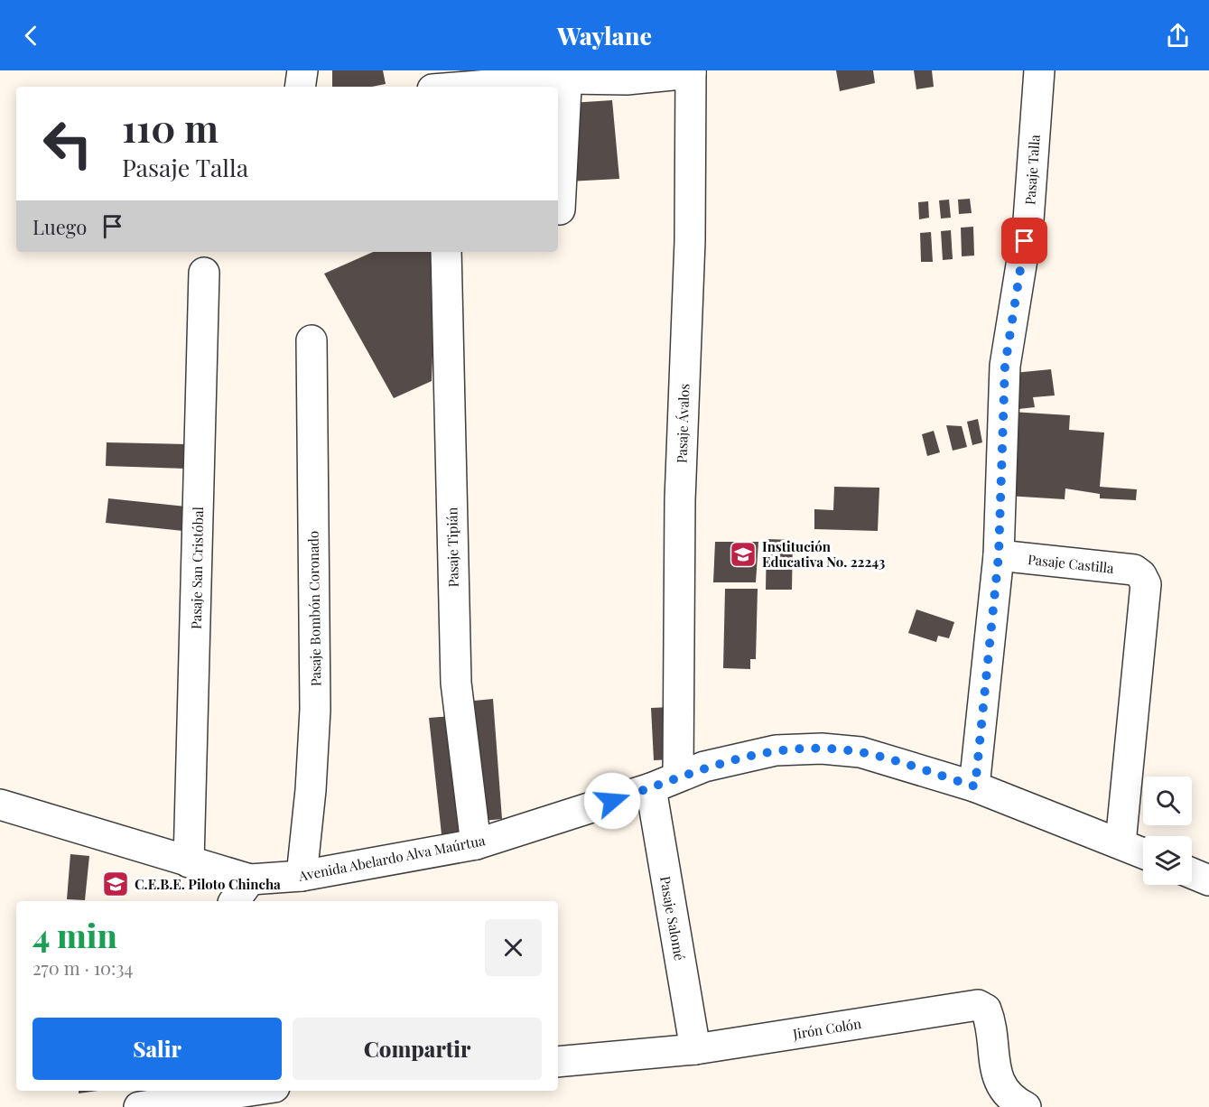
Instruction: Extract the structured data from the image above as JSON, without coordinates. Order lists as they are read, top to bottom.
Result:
{
  "streets": {
    "street": [
      "Pasaje Talla",
      "Pasaje Ávalos",
      "Pasaje Tipián",
      "Pasaje Castilla",
      "Pasaje San Cristóbal",
      "Pasaje Bombón Coronado",
      "Avenida Abelardo Alva Maúrtua",
      "Pasaje Salomé",
      "Jirón Colón"
    ]
  },
  "crossings": [
    ["Pasaje Talla", "Pasaje Castilla"],
    ["Pasaje Talla", "Avenida Abelardo Alva Maúrtua"],
    ["Pasaje Ávalos", "Avenida Abelardo Alva Maúrtua"],
    ["Pasaje Tipián", "Avenida Abelardo Alva Maúrtua"],
    ["Pasaje Castilla", "Avenida Abelardo Alva Maúrtua"],
    ["Pasaje San Cristóbal", "Avenida Abelardo Alva Maúrtua"],
    ["Pasaje Bombón Coronado", "Avenida Abelardo Alva Maúrtua"],
    ["Avenida Abelardo Alva Maúrtua", "Pasaje Salomé"],
    ["Pasaje Salomé", "Jirón Colón"]
  ],
  "places": {
    "school or university": ["Institución Educativa No. 22243", "C.E.B.E. Piloto Chincha"]
  },
  "page": {
    "header": "Waylane",
    "turn": ["110 m", "Pasaje Talla"],
    "then": "Luego",
    "heading": ["4 min", "270 m · 10:34"],
    "buttons": ["Salir", "Compartir"]
  }
}
